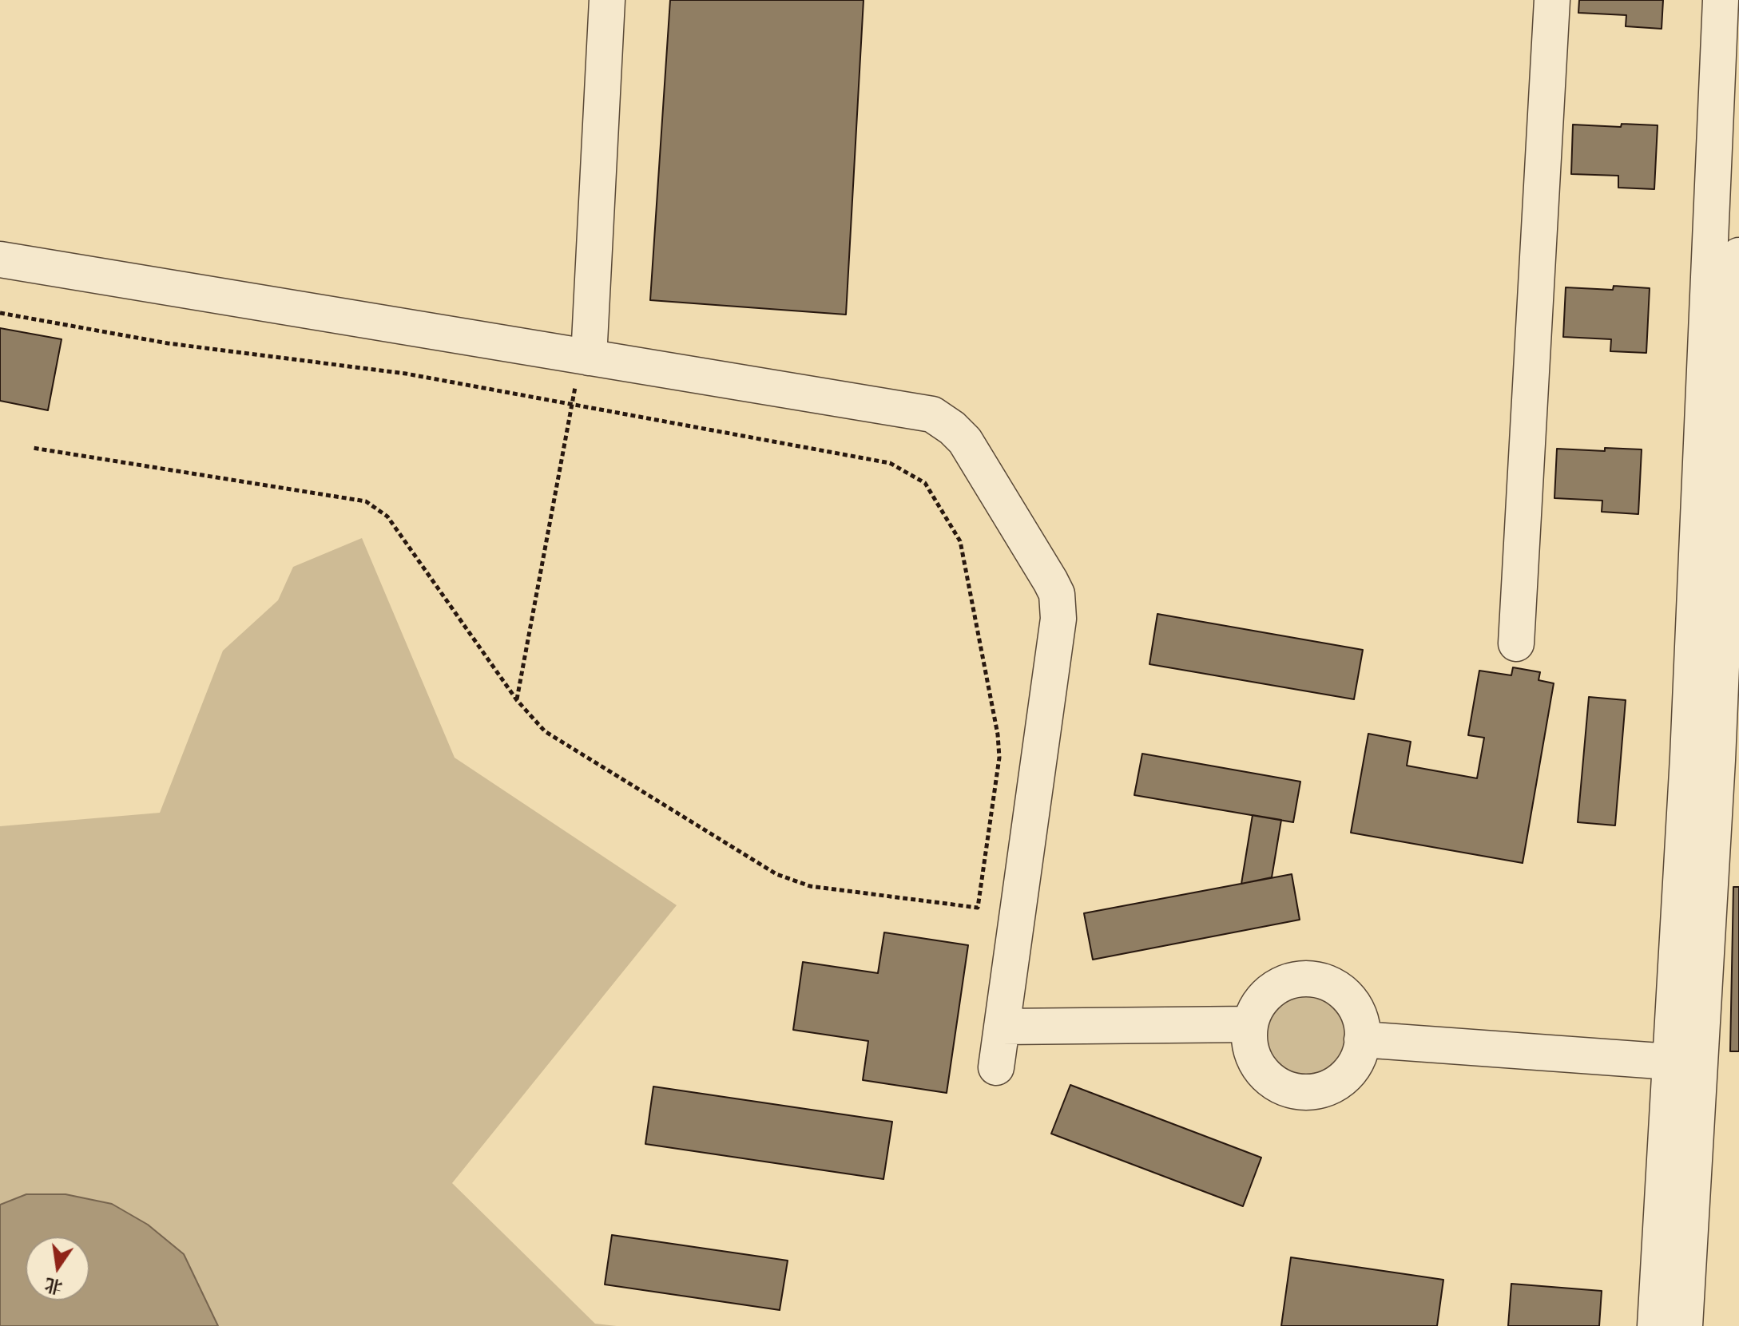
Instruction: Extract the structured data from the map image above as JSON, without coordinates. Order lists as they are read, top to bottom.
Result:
{
  "north": "bottom"
}
